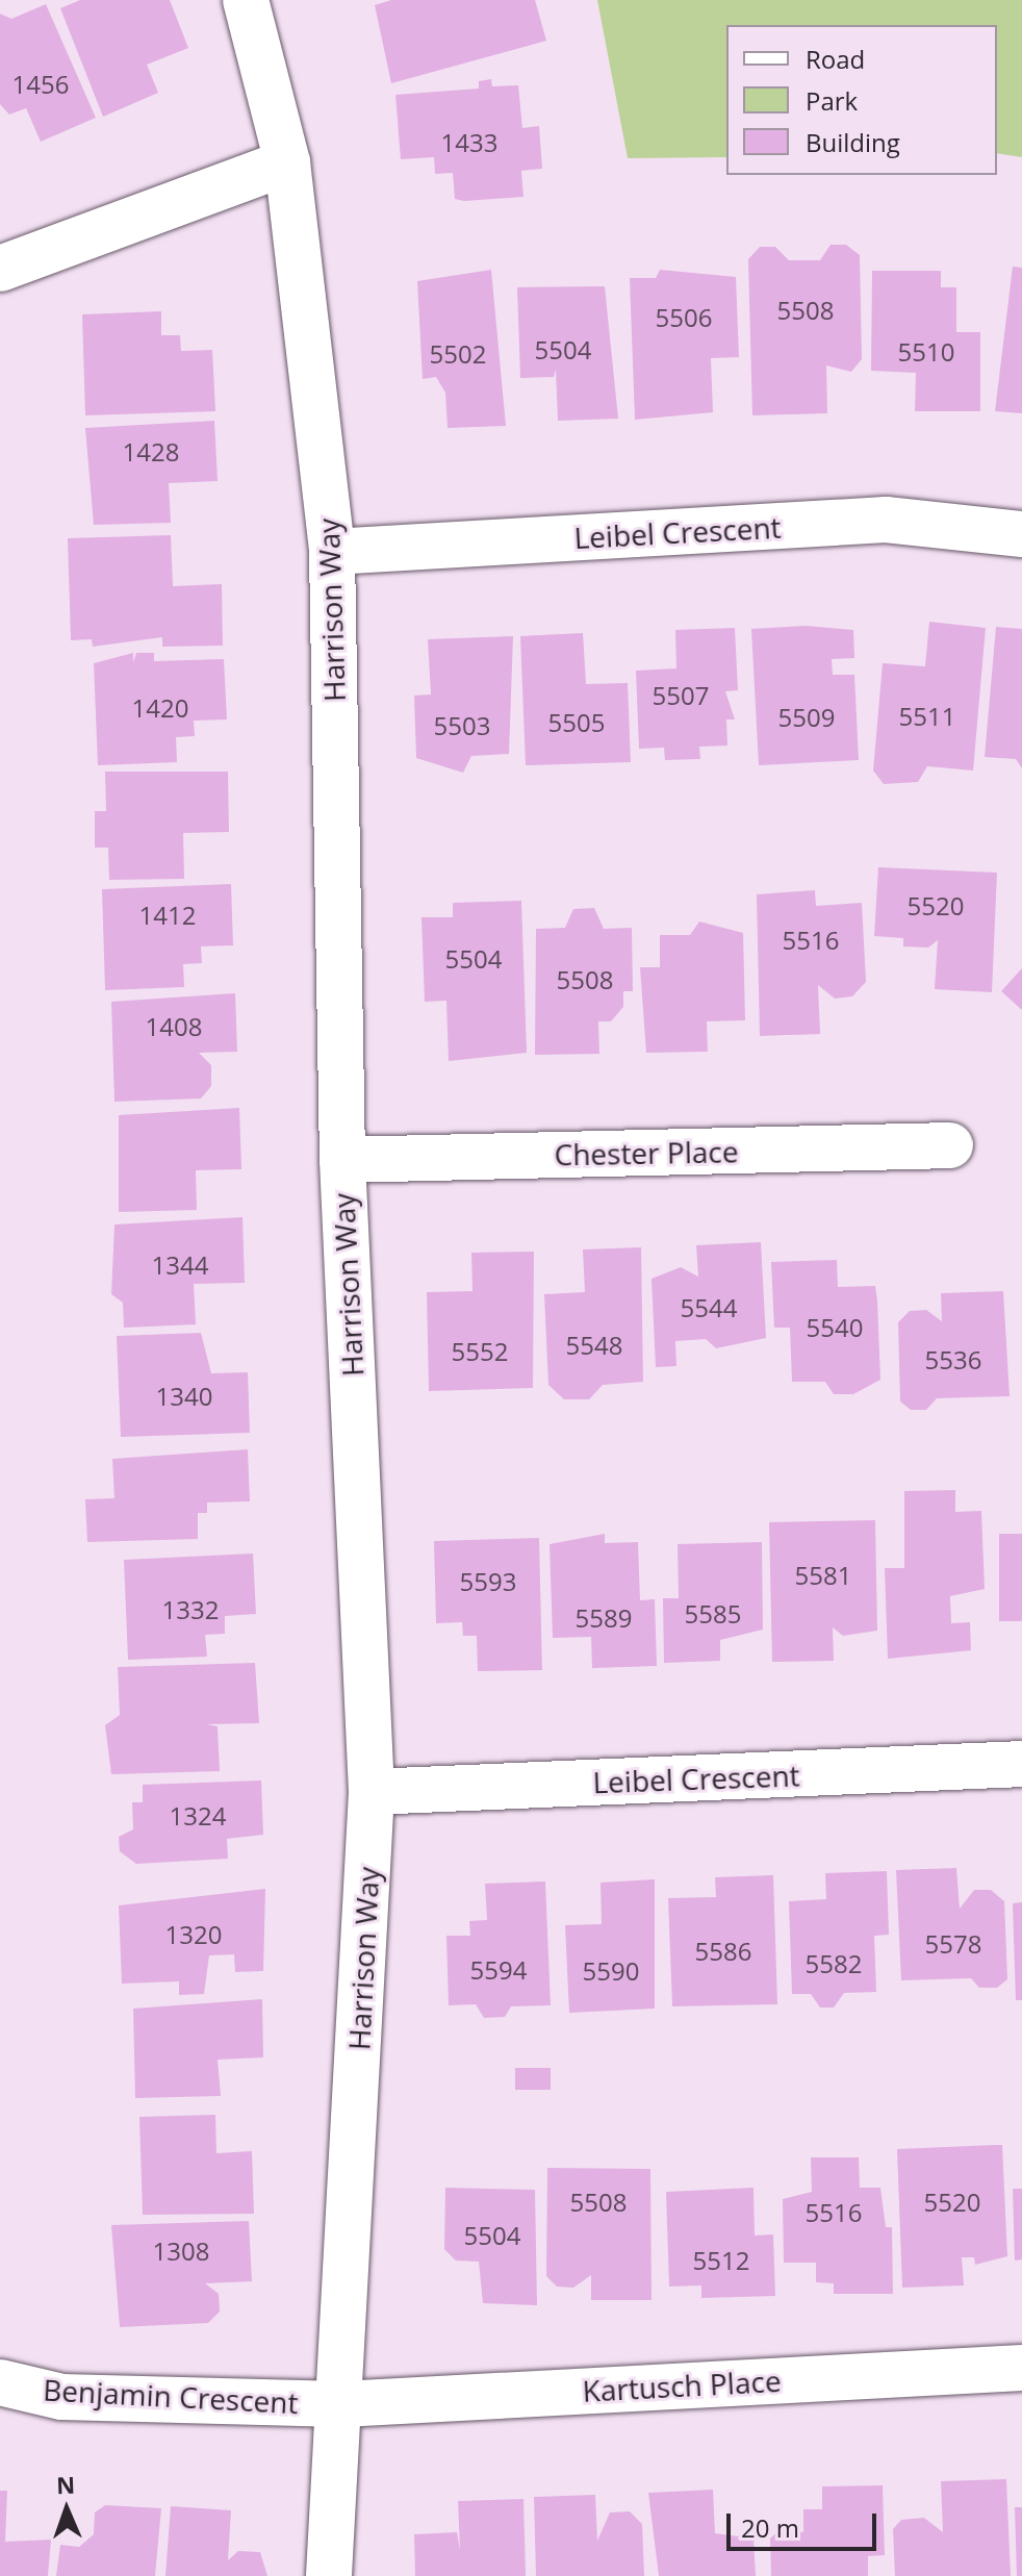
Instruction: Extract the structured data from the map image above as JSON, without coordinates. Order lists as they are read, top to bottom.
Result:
{
  "streets": {
    "street": [
      "Leibel Crescent",
      "Harrison Way",
      "Chester Place",
      "Kartusch Place",
      "Benjamin Crescent"
    ]
  },
  "crossings": [
    ["Leibel Crescent", "Harrison Way"],
    ["Harrison Way", "Chester Place"],
    ["Harrison Way", "Kartusch Place"],
    ["Harrison Way", "Benjamin Crescent"],
    ["Kartusch Place", "Benjamin Crescent"]
  ],
  "house_numbers": [
    "1456",
    "1433",
    "5508",
    "5506",
    "5504",
    "5510",
    "5502",
    "1428",
    "5507",
    "1420",
    "5511",
    "5509",
    "5505",
    "5503",
    "5520",
    "1412",
    "5516",
    "5504",
    "5508",
    "1408",
    "1344",
    "5544",
    "5540",
    "5548",
    "5552",
    "5536",
    "1340",
    "5581",
    "5593",
    "1332",
    "5585",
    "5589",
    "1324",
    "1320",
    "5578",
    "5586",
    "5582",
    "5594",
    "5590",
    "5508",
    "5520",
    "5516",
    "5504",
    "1308",
    "5512"
  ],
  "legend": ["Road", "Park", "Building"],
  "scale_bar": "20 m",
  "north": "top"
}
